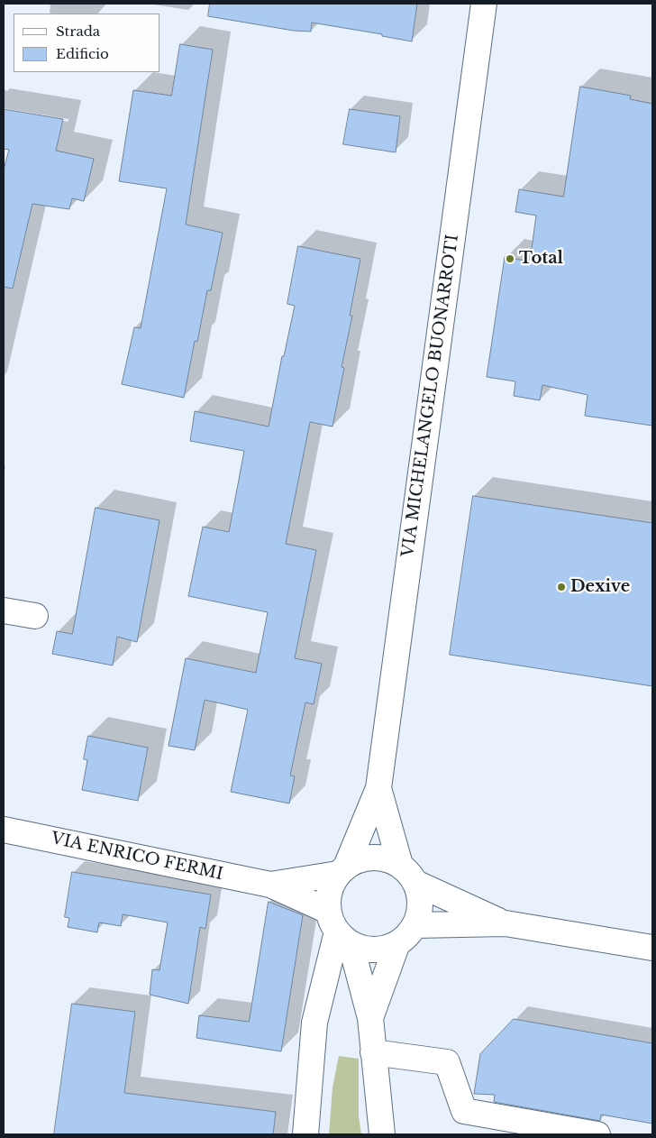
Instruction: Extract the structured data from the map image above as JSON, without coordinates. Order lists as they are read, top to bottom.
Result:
{
  "streets": {
    "street": ["VIA MICHELANGELO BUONARROTI", "VIA ENRICO FERMI"]
  },
  "crossings": [
    ["VIA MICHELANGELO BUONARROTI", "VIA ENRICO FERMI"]
  ],
  "places": ["Total", "Dexive"],
  "legend": ["Strada", "Edificio"]
}
